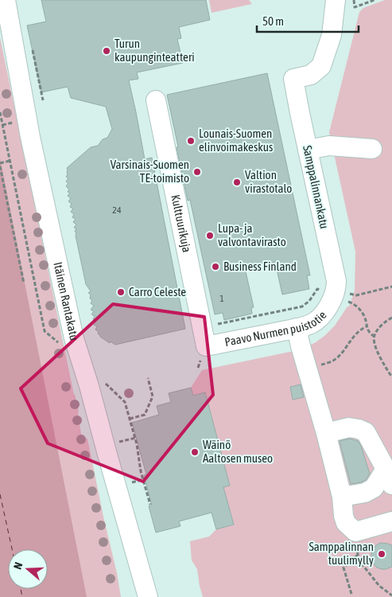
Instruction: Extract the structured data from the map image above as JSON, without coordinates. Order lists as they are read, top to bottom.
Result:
{
  "streets": {
    "street": [
      "Samppalinnankatu",
      "Kulttuurikuja",
      "Itäinen Rantakatu",
      "Paavo Nurmen puistotie"
    ]
  },
  "crossings": [
    ["Samppalinnankatu", "Paavo Nurmen puistotie"],
    ["Kulttuurikuja", "Paavo Nurmen puistotie"]
  ],
  "places": [
    "Turun kaupunginteatteri",
    "Lounais-Suomen elinvoimakeskus",
    "Varsinais-Suomen TE-toimisto",
    "Valtion virastotalo",
    "Lupa- ja valvontavirasto",
    "Business Finland",
    "Carro Celeste",
    "Wäinö Aaltosen museo",
    "Samppalinnan tuulimylly"
  ],
  "house_numbers": ["24", "1"],
  "scale_bar": "50 m",
  "north": "left"
}
